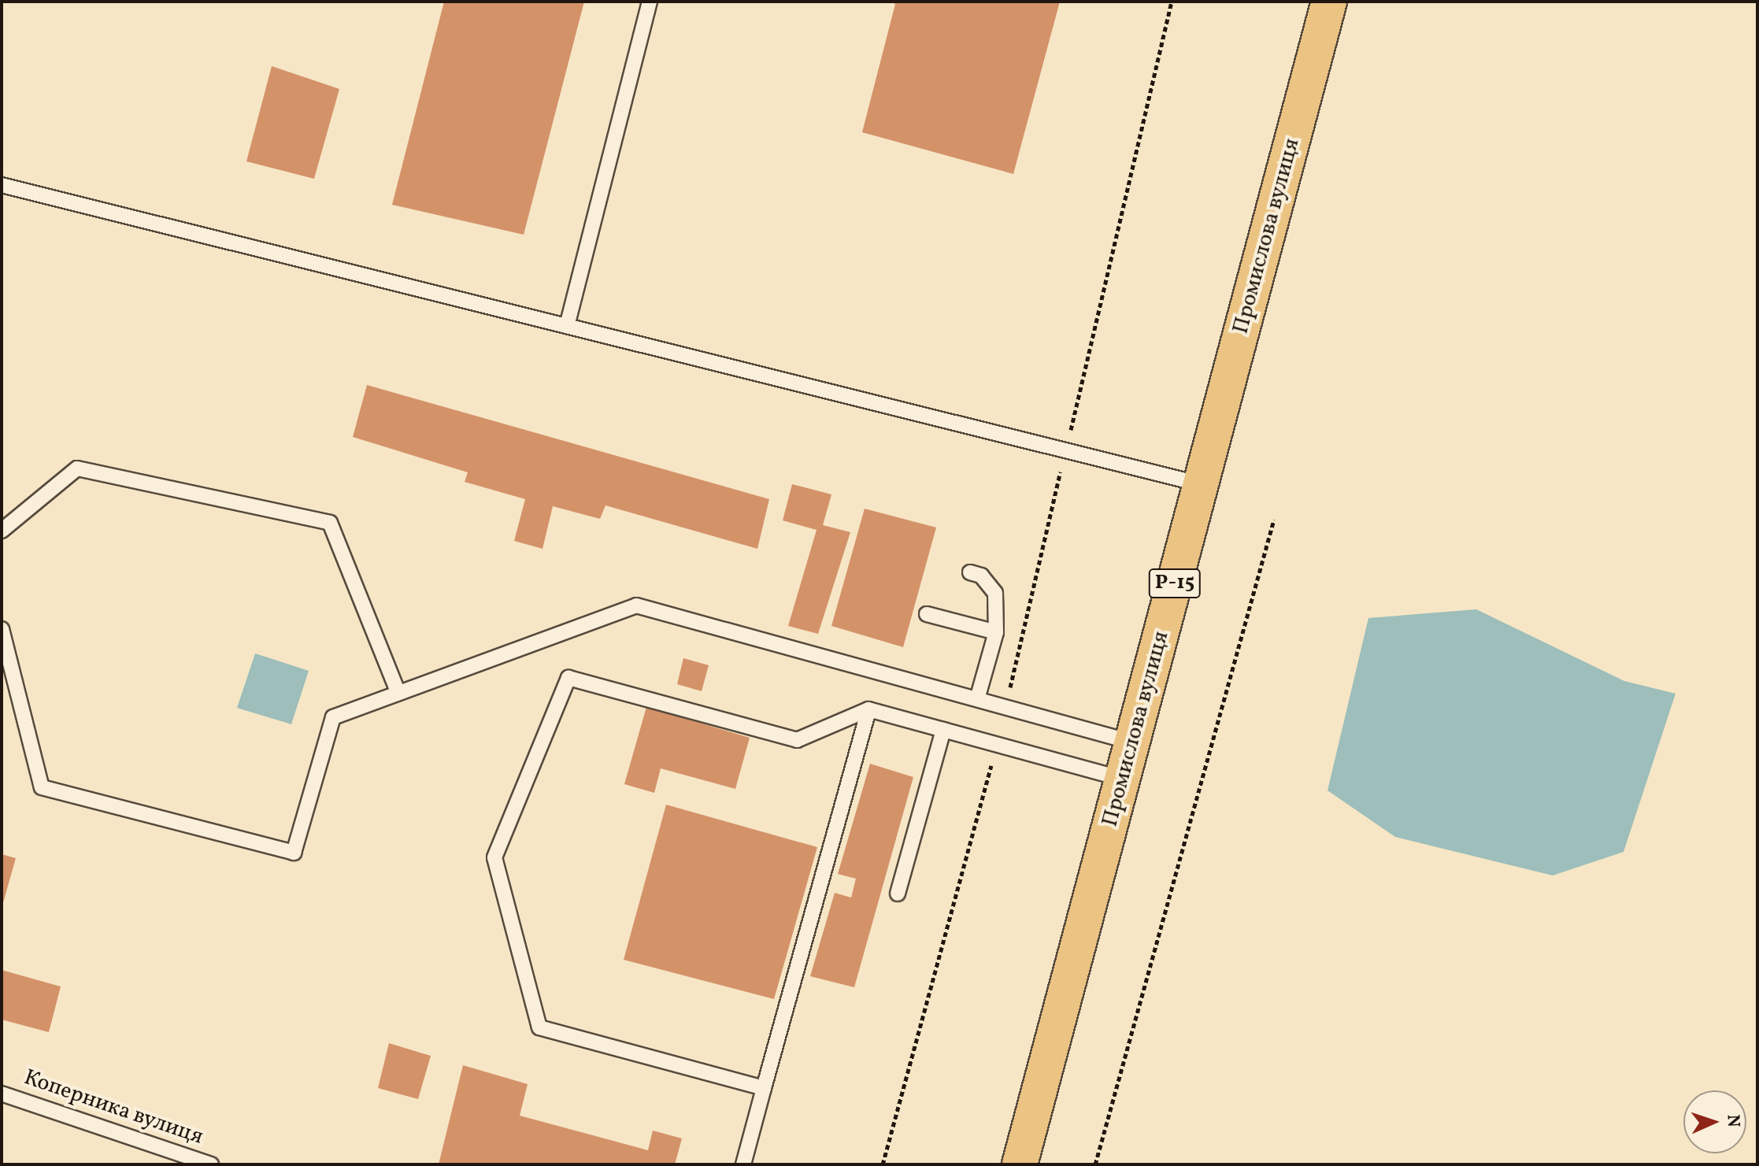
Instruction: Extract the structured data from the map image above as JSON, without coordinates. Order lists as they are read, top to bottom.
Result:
{
  "streets": {
    "main road": ["Промислова вулиця", "Р-15"],
    "lane": ["Коперника вулиця"]
  },
  "north": "right"
}
